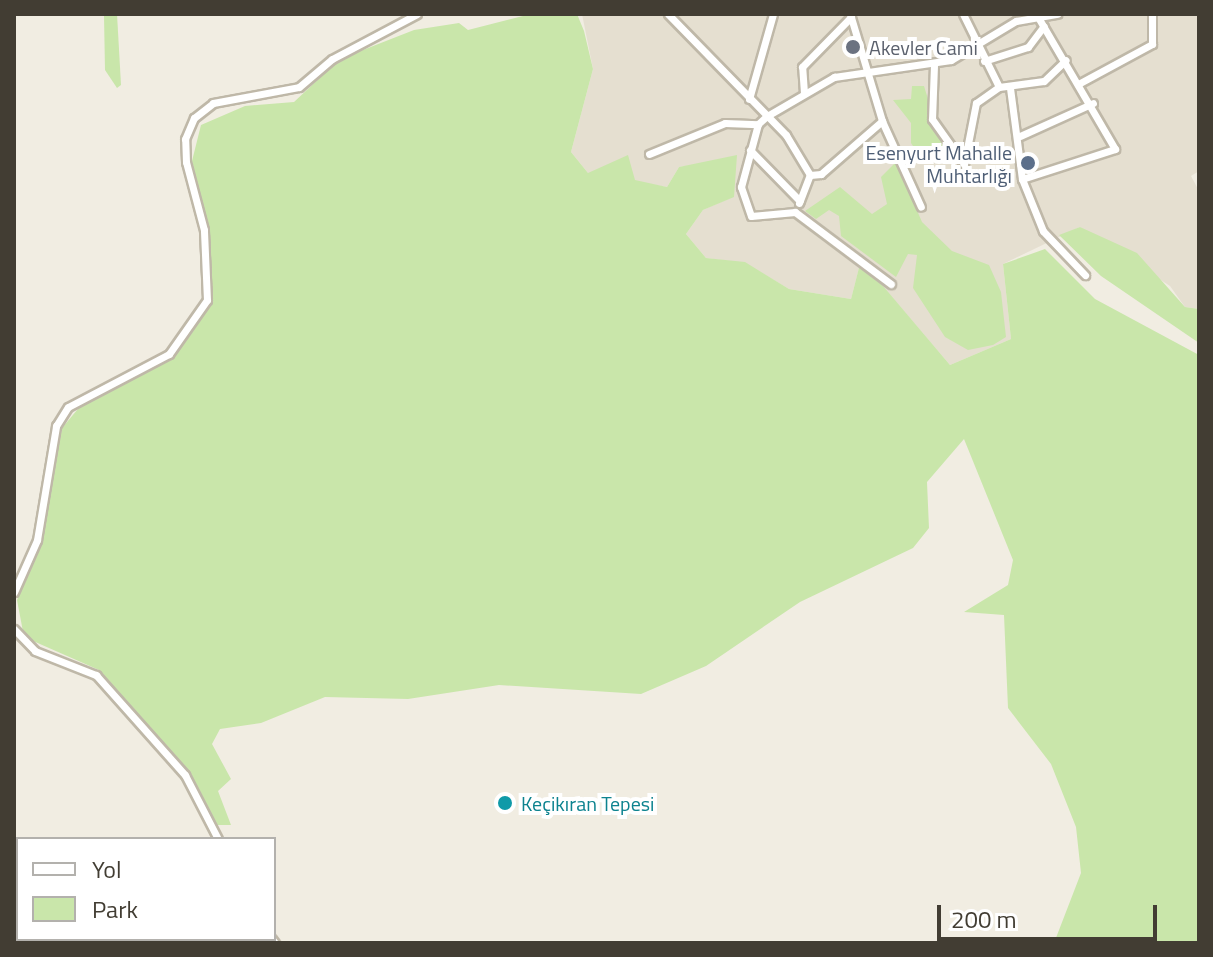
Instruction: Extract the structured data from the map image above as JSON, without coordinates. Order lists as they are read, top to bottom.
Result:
{
  "places": ["Akevler Cami", "Esenyurt Mahalle Muhtarlığı", "Keçikıran Tepesi"],
  "legend": ["Yol", "Park"],
  "scale_bar": "200 m"
}
